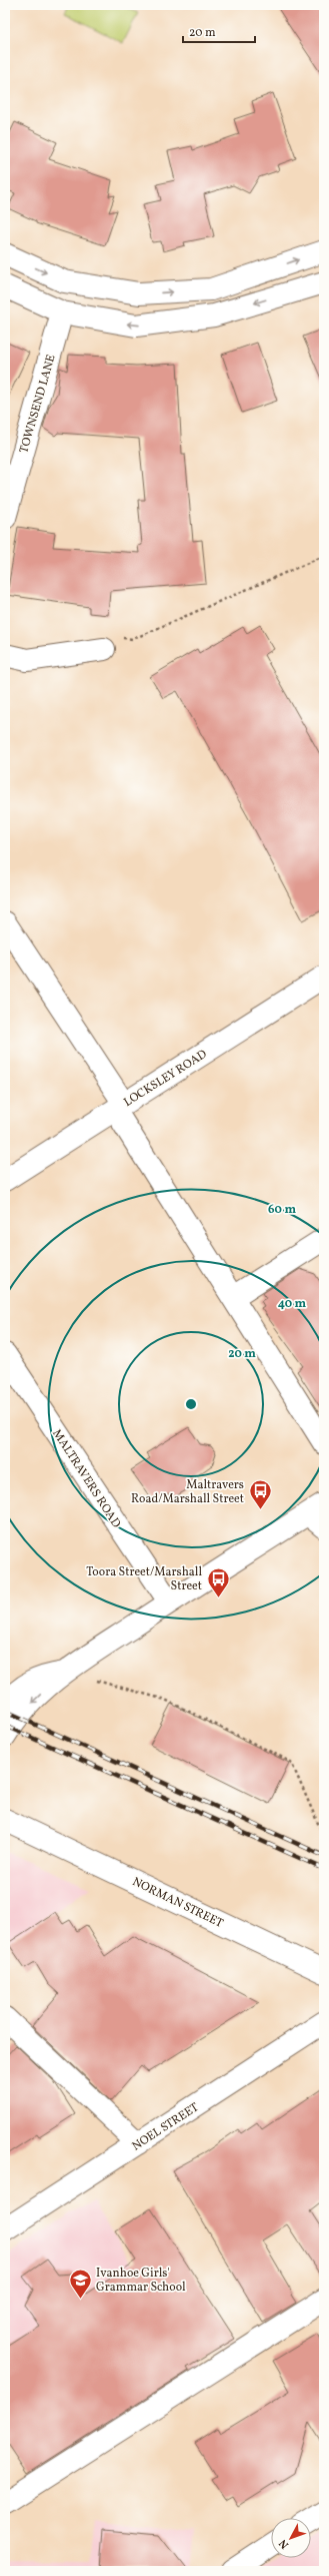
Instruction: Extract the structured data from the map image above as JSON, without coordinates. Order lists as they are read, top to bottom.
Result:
{
  "streets": {
    "street": [
      "TOWNSEND LANE",
      "LOCKSLEY ROAD",
      "MALTRAVERS ROAD",
      "NORMAN STREET",
      "NOEL STREET"
    ]
  },
  "places": {
    "bus stop": ["Maltravers Road/Marshall Street", "Toora Street/Marshall Street"],
    "school or university": ["Ivanhoe Girls' Grammar School"]
  },
  "scale_bar": "20 m",
  "north": "bottom left",
  "rings": ["60 m", "40 m", "20 m"]
}
